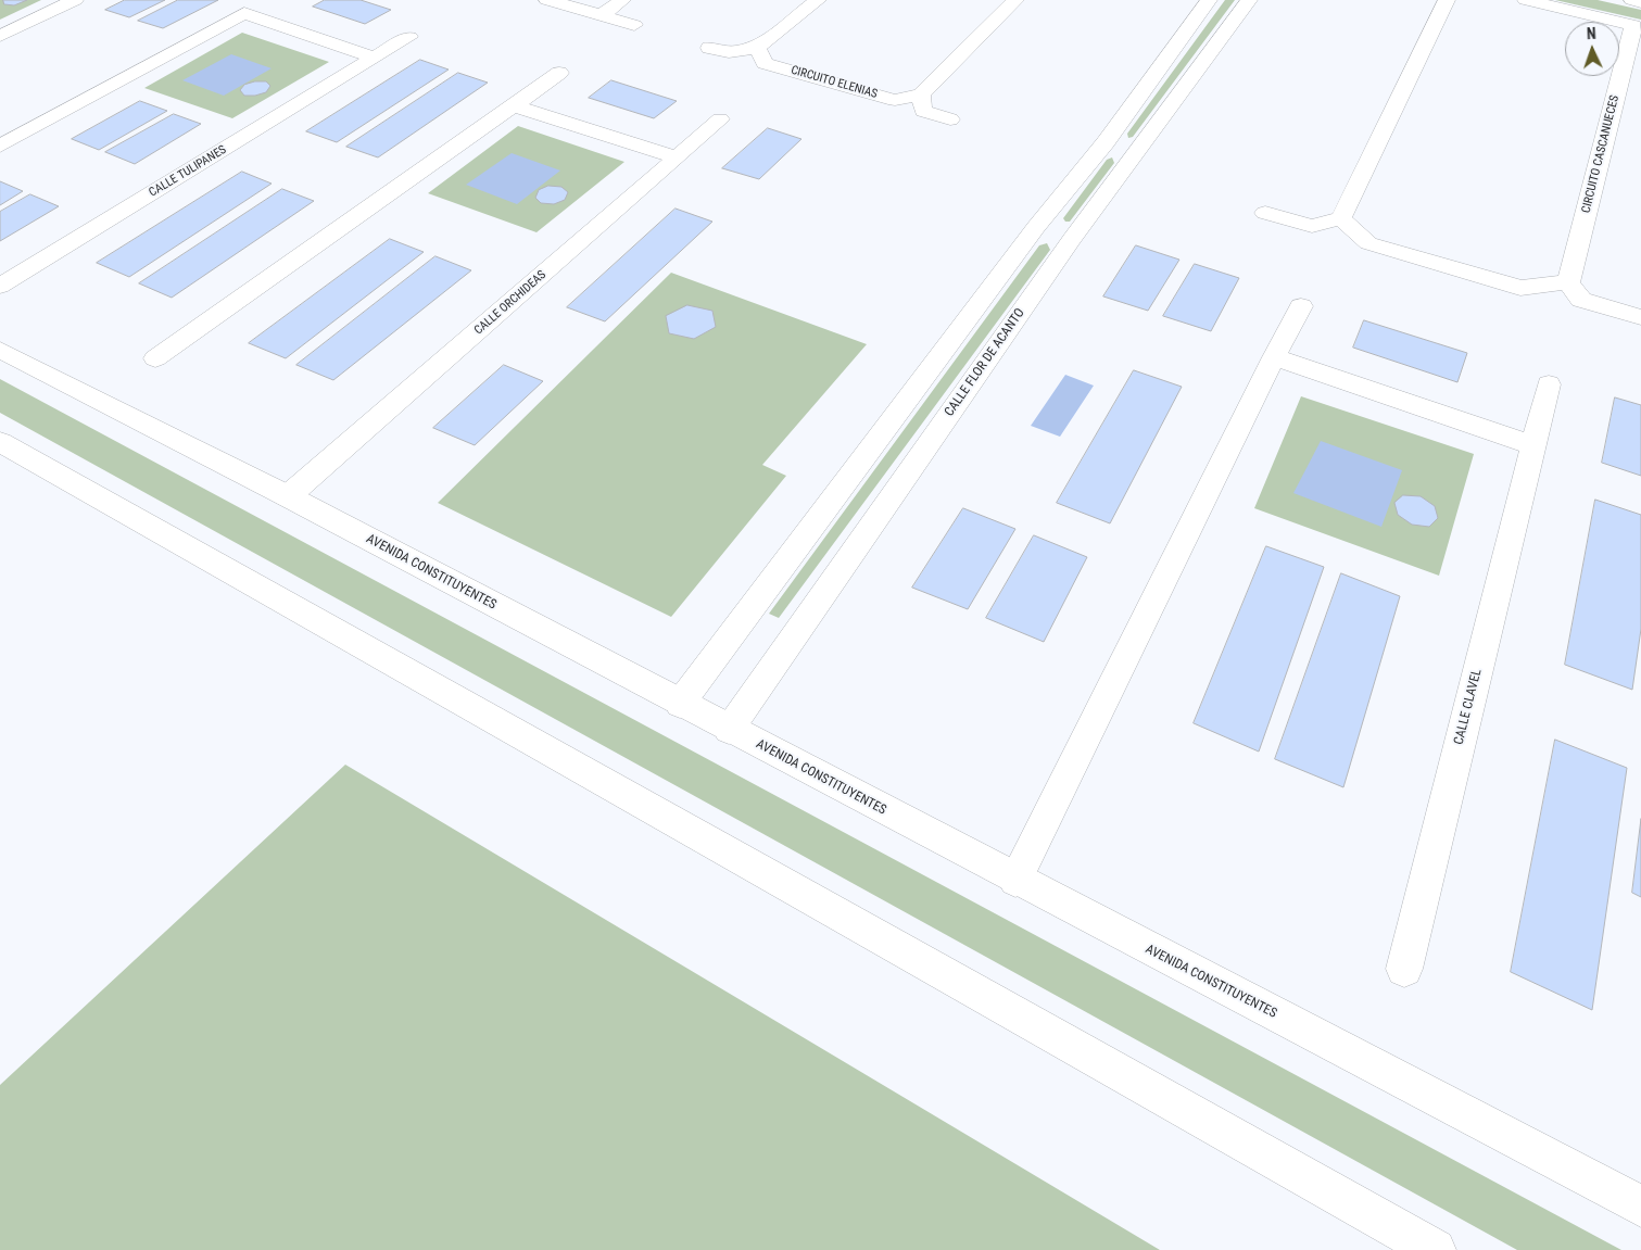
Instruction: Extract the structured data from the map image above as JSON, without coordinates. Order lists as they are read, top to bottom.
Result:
{
  "streets": {
    "street": [
      "CIRCUITO ELENIAS",
      "CIRCUITO CASCANUECES",
      "CALLE TULIPANES",
      "CALLE ORCHIDEAS",
      "CALLE FLOR DE ACANTO",
      "AVENIDA CONSTITUYENTES",
      "CALLE CLAVEL"
    ]
  },
  "crossings": [
    ["CALLE ORCHIDEAS", "AVENIDA CONSTITUYENTES"],
    ["CALLE FLOR DE ACANTO", "AVENIDA CONSTITUYENTES"]
  ],
  "north": "top"
}
